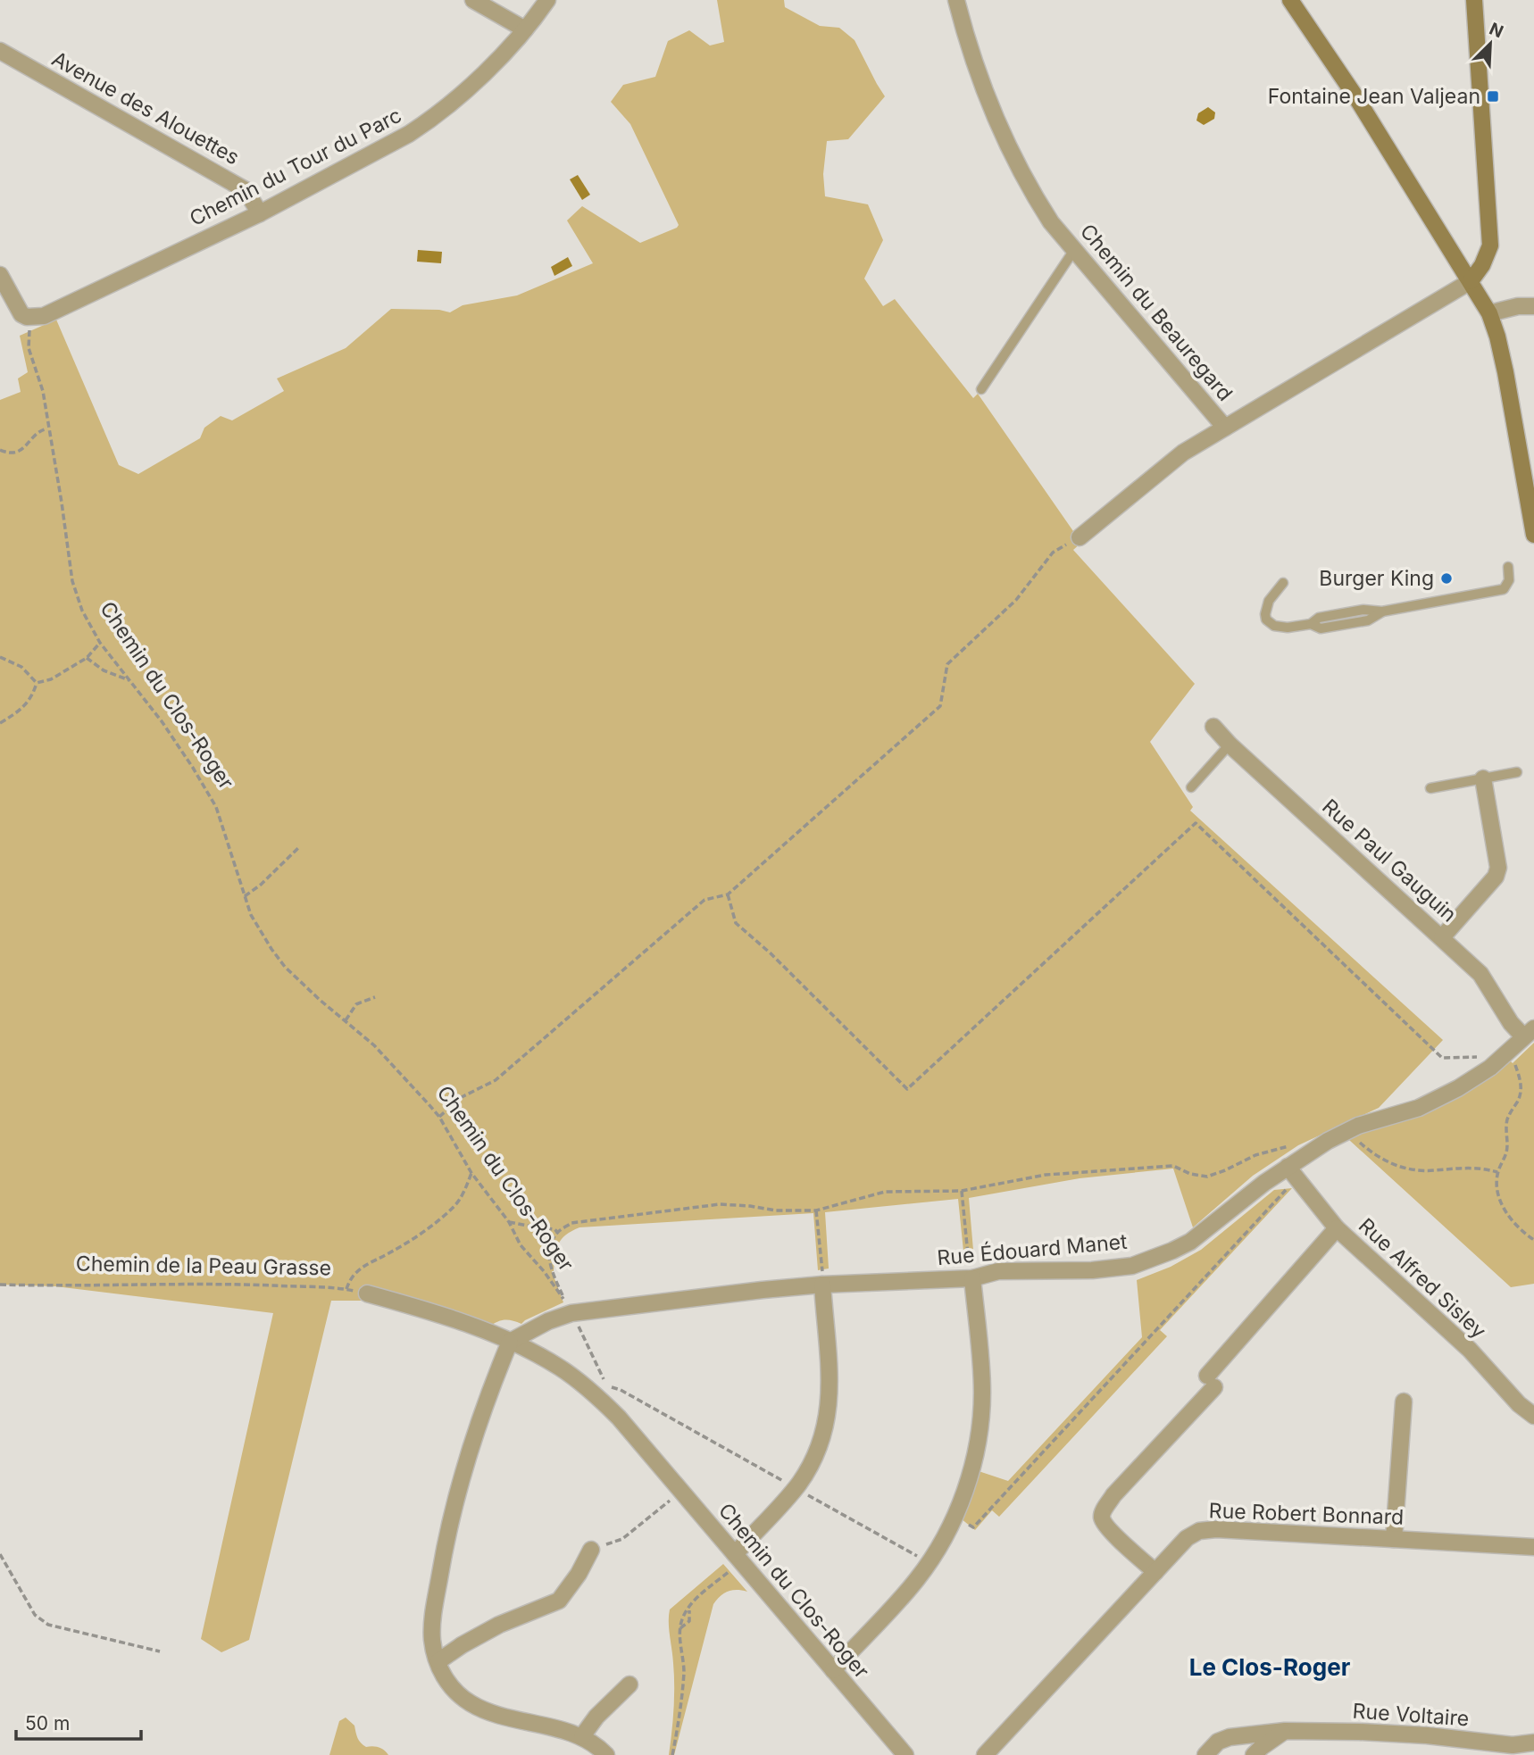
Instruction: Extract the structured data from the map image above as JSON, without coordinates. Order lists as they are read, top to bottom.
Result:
{
  "streets": {
    "street": [
      "Avenue des Alouettes",
      "Chemin du Tour du Parc",
      "Chemin du Beauregard",
      "Chemin du Clos-Roger",
      "Rue Paul Gauguin",
      "Rue Édouard Manet",
      "Rue Alfred Sisley",
      "Rue Robert Bonnard",
      "Rue Voltaire"
    ],
    "path": ["Chemin de la Peau Grasse"]
  },
  "crossings": [
    ["Avenue des Alouettes", "Chemin du Tour du Parc"],
    ["Chemin du Tour du Parc", "Chemin du Clos-Roger"],
    ["Chemin du Clos-Roger", "Rue Édouard Manet"],
    ["Rue Paul Gauguin", "Rue Édouard Manet"],
    ["Rue Édouard Manet", "Rue Alfred Sisley"]
  ],
  "districts": ["Le Clos-Roger"],
  "places": {
    "transit": ["Fontaine Jean Valjean"],
    "other": ["Burger King"]
  },
  "scale_bar": "50 m",
  "north": "top right"
}
